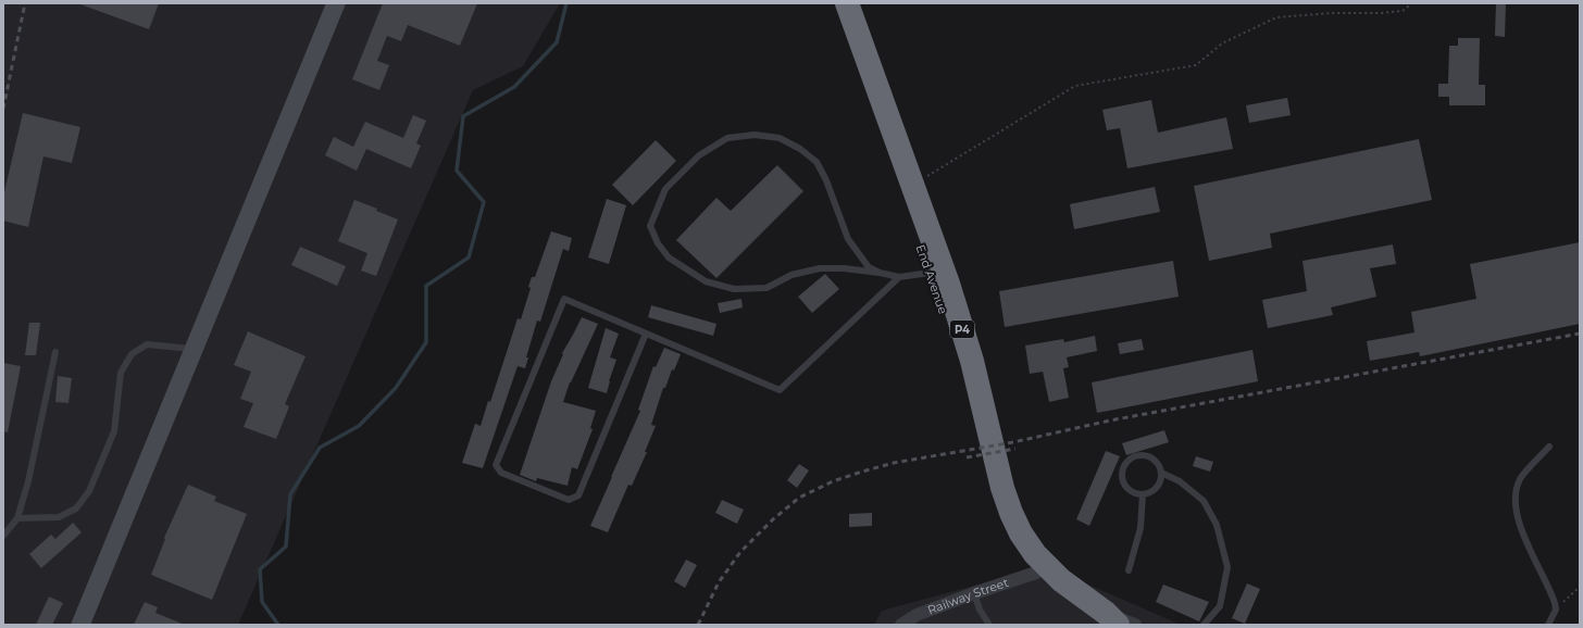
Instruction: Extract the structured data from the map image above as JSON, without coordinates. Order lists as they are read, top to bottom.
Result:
{
  "streets": {
    "highway": ["End Avenue", "P4"],
    "street": ["Railway Street"]
  },
  "crossings": [
    ["End Avenue", "Railway Street"]
  ]
}
